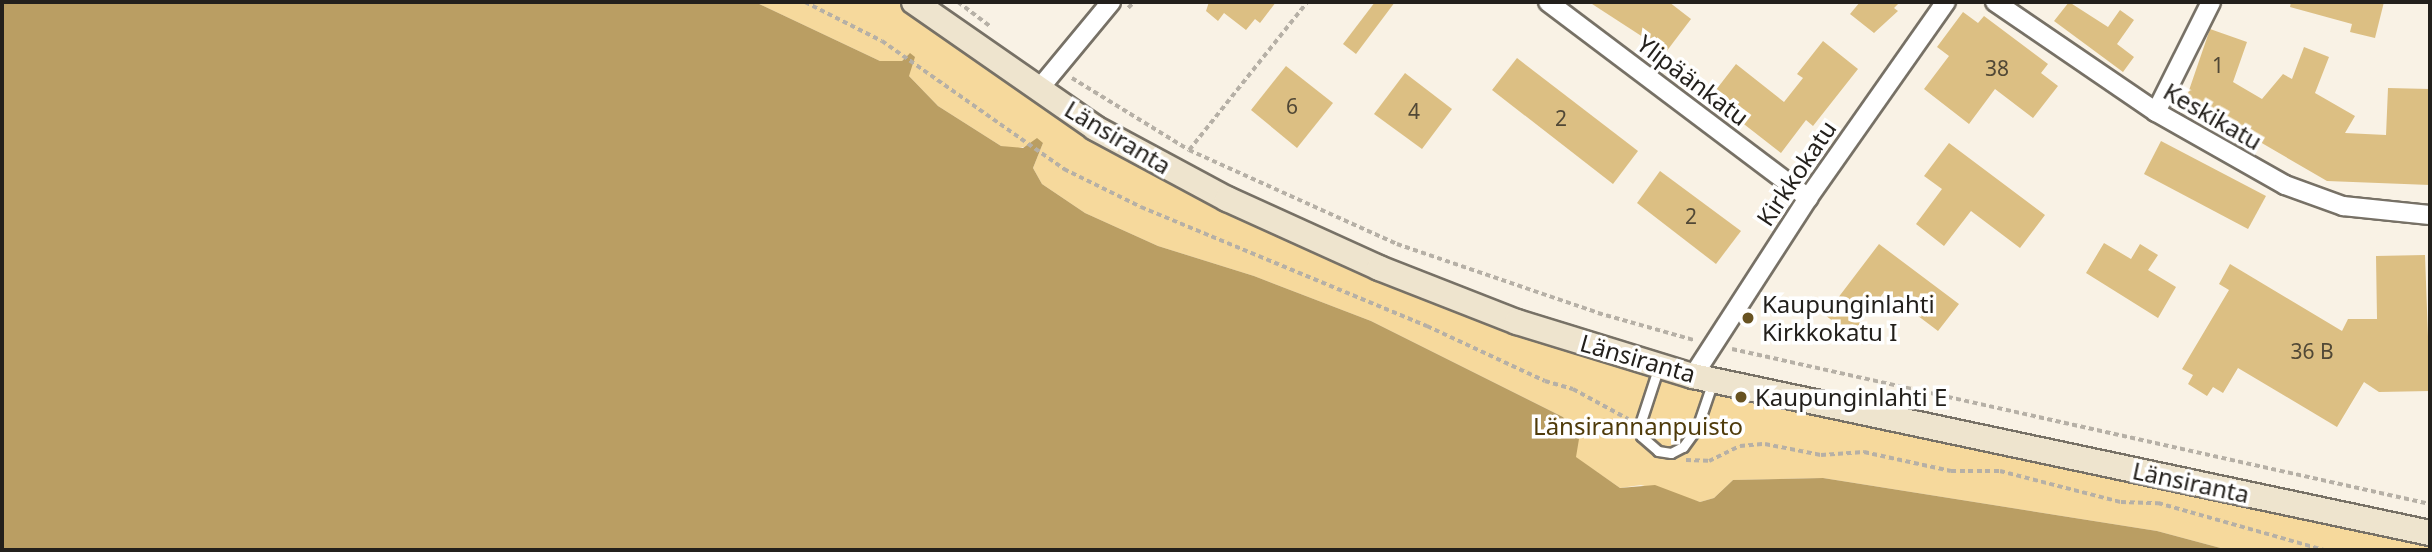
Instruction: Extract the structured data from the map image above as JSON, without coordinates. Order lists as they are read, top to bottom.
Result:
{
  "streets": {
    "street": [
      "Ylipäänkatu",
      "Keskikatu",
      "Länsiranta",
      "Kirkkokatu"
    ]
  },
  "crossings": [
    ["Ylipäänkatu", "Kirkkokatu"],
    ["Länsiranta", "Kirkkokatu"]
  ],
  "parks": ["Länsirannanpuisto"],
  "places": ["Kaupunginlahti Kirkkokatu I", "Kaupunginlahti E"],
  "house_numbers": [
    "1",
    "38",
    "6",
    "4",
    "2",
    "2",
    "36 B"
  ]
}
